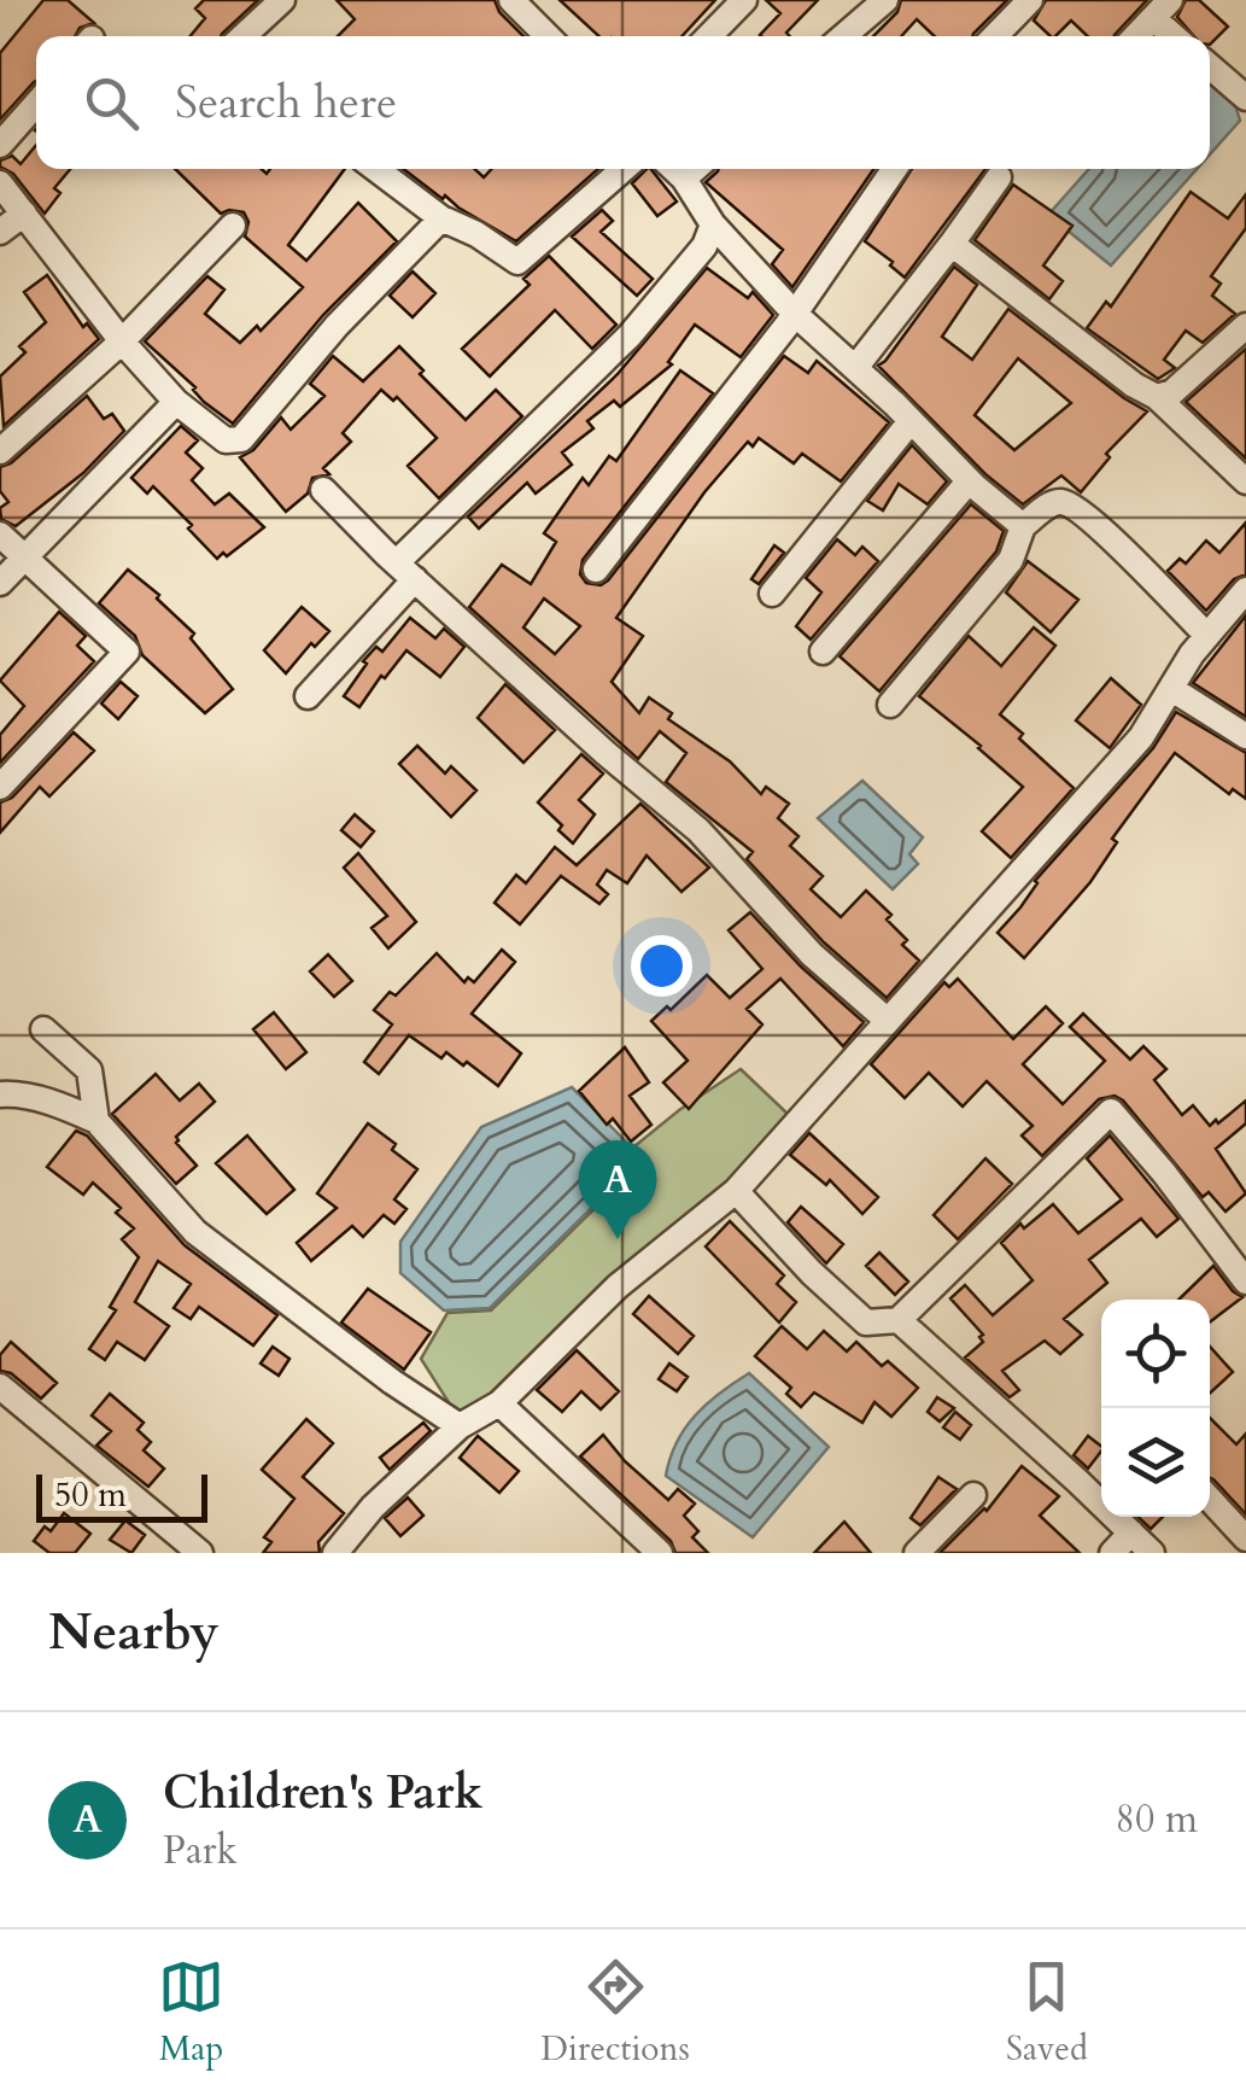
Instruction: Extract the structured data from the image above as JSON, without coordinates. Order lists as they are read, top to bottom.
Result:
{
  "scale_bar": "50 m",
  "page": {
    "search": "Search here",
    "pins": "A",
    "scale": "50 m",
    "heading": "Nearby",
    "list": [
      {
        "mark": "A",
        "name": "Children's Park",
        "note": "Park",
        "value": "80 m"
      }
    ],
    "nav": ["Map", "Directions", "Saved"]
  }
}
